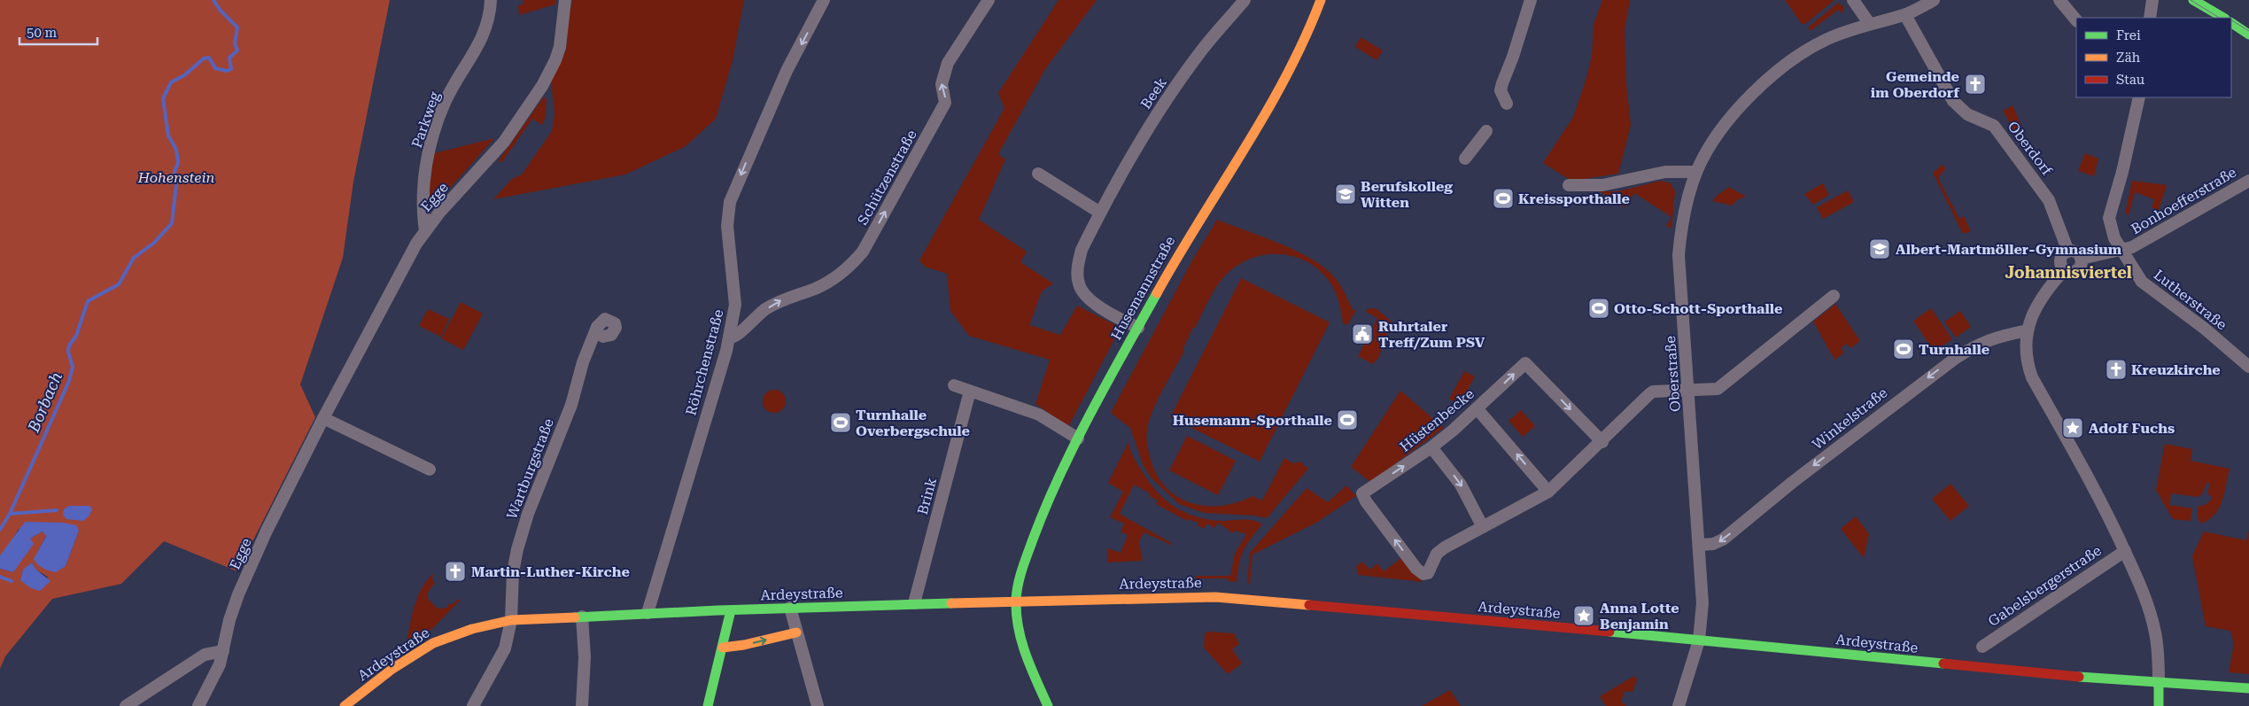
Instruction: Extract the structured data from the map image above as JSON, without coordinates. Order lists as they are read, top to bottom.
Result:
{
  "streets": {
    "main road": ["Husemannstraße", "Ardeystraße"],
    "street": [
      "Beek",
      "Parkweg",
      "Oberdorf",
      "Schützenstraße",
      "Egge",
      "Bonhoefferstraße",
      "Lutherstraße",
      "Röhrchenstraße",
      "Oberstraße",
      "Winkelstraße",
      "Hüstenbecke",
      "Wartburgstraße",
      "Brink",
      "Gabelsbergerstraße"
    ]
  },
  "crossings": [
    ["Beek", "Husemannstraße"],
    ["Parkweg", "Egge"],
    ["Oberdorf", "Bonhoefferstraße"],
    ["Oberdorf", "Oberstraße"],
    ["Schützenstraße", "Röhrchenstraße"],
    ["Bonhoefferstraße", "Lutherstraße"],
    ["Husemannstraße", "Ardeystraße"],
    ["Röhrchenstraße", "Ardeystraße"],
    ["Oberstraße", "Winkelstraße"],
    ["Oberstraße", "Ardeystraße"],
    ["Wartburgstraße", "Ardeystraße"],
    ["Brink", "Ardeystraße"]
  ],
  "one_way": ["Schützenstraße", "Röhrchenstraße", "Winkelstraße"],
  "districts": ["Johannisviertel"],
  "water": ["Borbach"],
  "parks": ["Hohenstein"],
  "places": {
    "church": ["Gemeinde im Oberdorf", "Kreuzkirche", "Martin-Luther-Kirche"],
    "school or university": ["Berufskolleg Witten", "Albert-Martmöller-Gymnasium"],
    "sports": [
      "Kreissporthalle",
      "Otto-Schott-Sporthalle",
      "Turnhalle",
      "Husemann-Sporthalle",
      "Turnhalle Overbergschule"
    ],
    "public building": ["Ruhrtaler Treff/Zum PSV"],
    "place": ["Adolf Fuchs", "Anna Lotte Benjamin"]
  },
  "legend": ["Frei", "Zäh", "Stau"],
  "scale_bar": "50 m"
}
